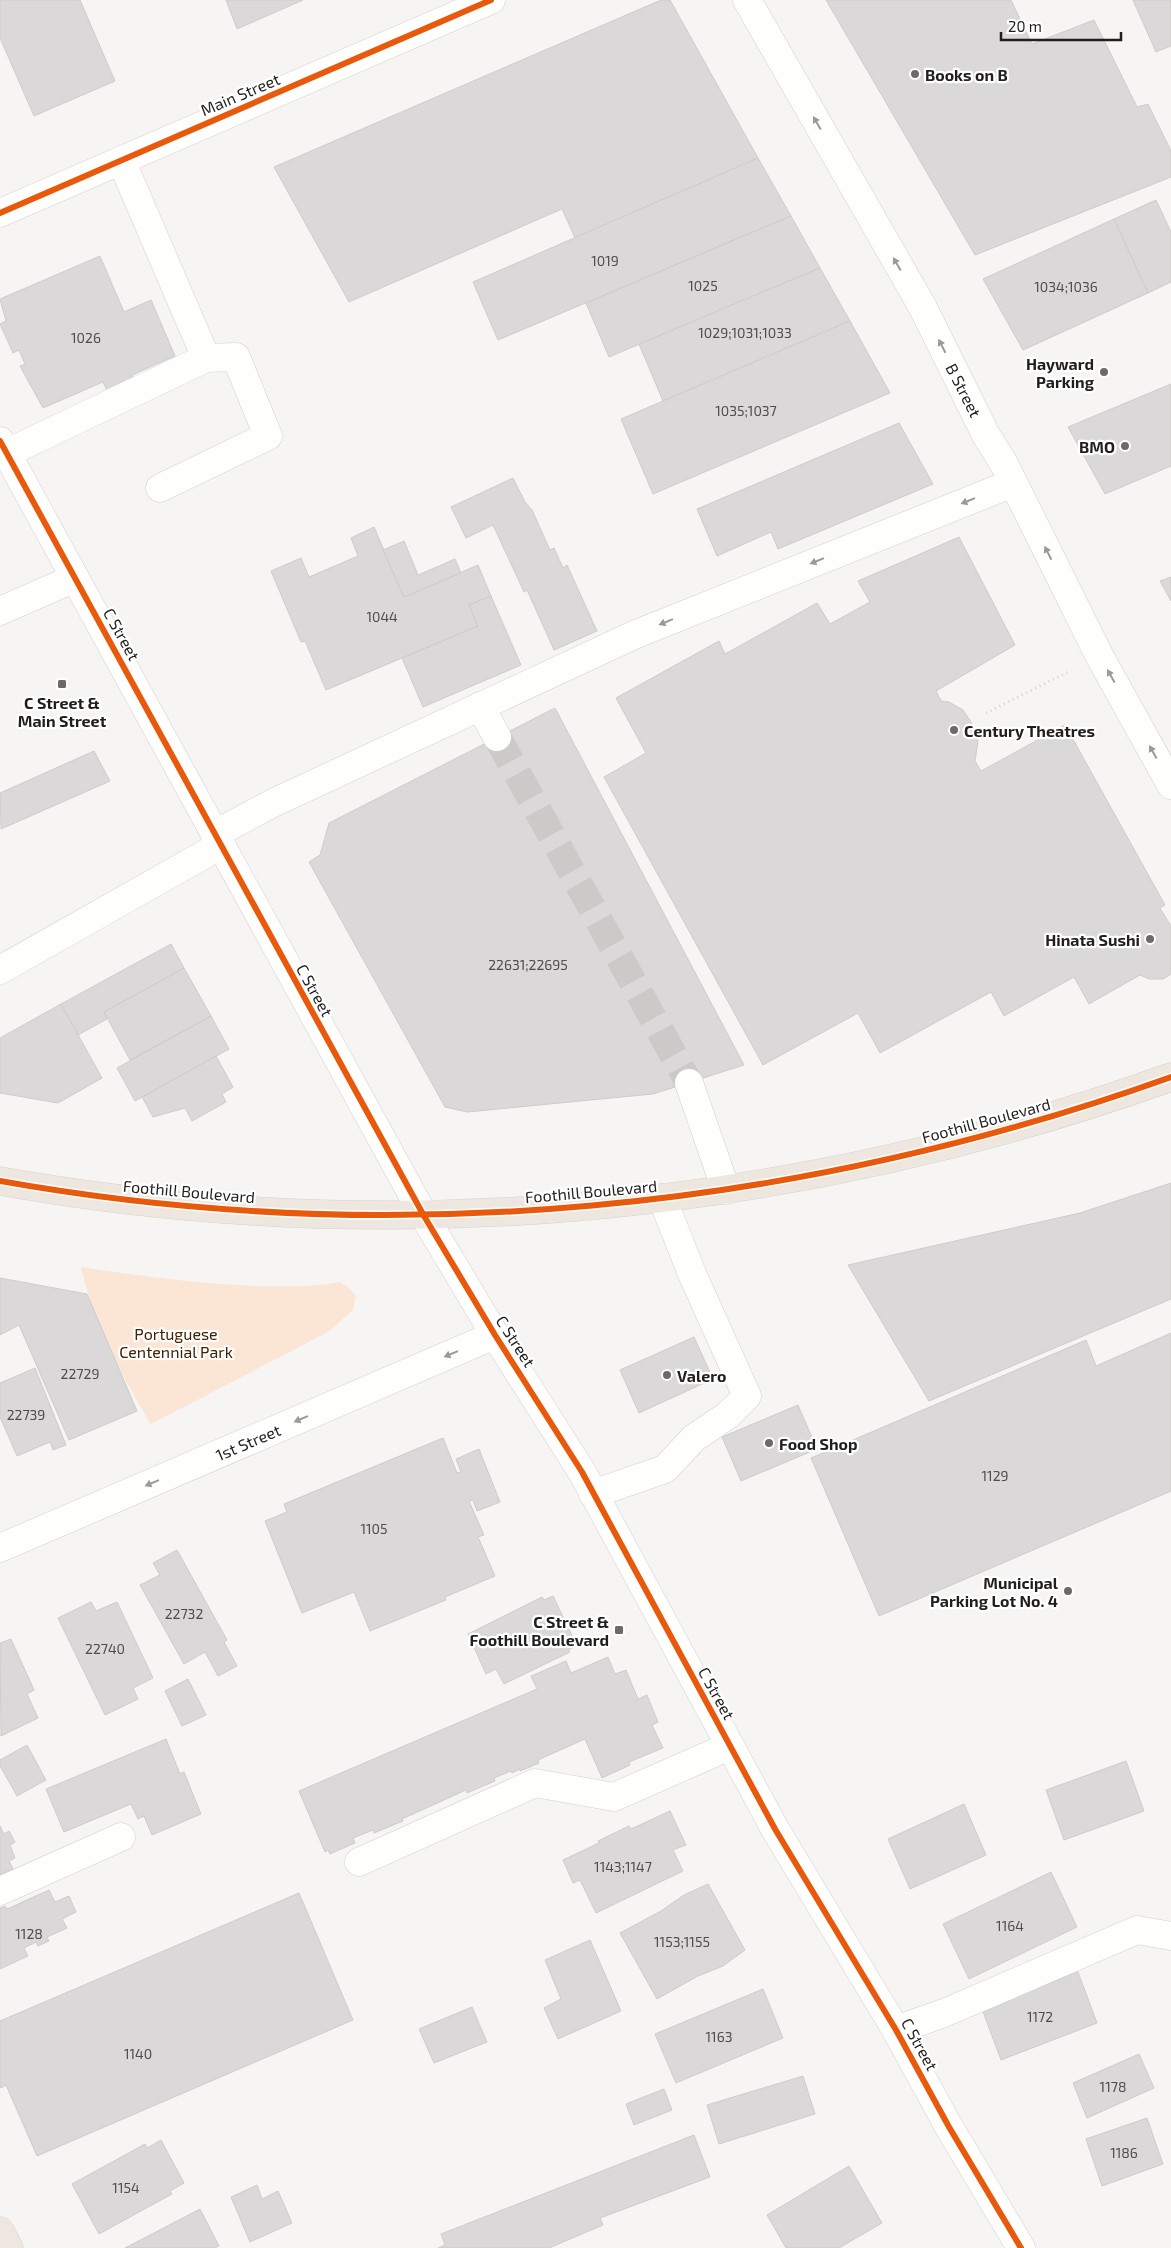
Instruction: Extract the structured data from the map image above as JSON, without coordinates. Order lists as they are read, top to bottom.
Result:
{
  "streets": {
    "main road": ["Foothill Boulevard"],
    "street": [
      "Main Street",
      "B Street",
      "C Street",
      "1st Street"
    ]
  },
  "crossings": [
    ["C Street", "Foothill Boulevard"],
    ["C Street", "1st Street"]
  ],
  "one_way": ["B Street", "1st Street"],
  "parks": ["Portuguese Centennial Park"],
  "places": {
    "other": [
      "Books on B",
      "Hayward Parking",
      "BMO",
      "Century Theatres",
      "Hinata Sushi",
      "Valero",
      "Food Shop",
      "Municipal Parking Lot No. 4"
    ],
    "transit": ["C Street & Main Street", "C Street & Foothill Boulevard"]
  },
  "house_numbers": [
    "1019",
    "1025",
    "1034;1036",
    "1029;1031;1033",
    "1026",
    "1035;1037",
    "1044",
    "22631;22695",
    "22729",
    "22739",
    "1129",
    "1105",
    "22732",
    "22740",
    "1143;1147",
    "1164",
    "1128",
    "1153;1155",
    "1172",
    "1163",
    "1140",
    "1178",
    "1186",
    "1154"
  ],
  "scale_bar": "20 m"
}
